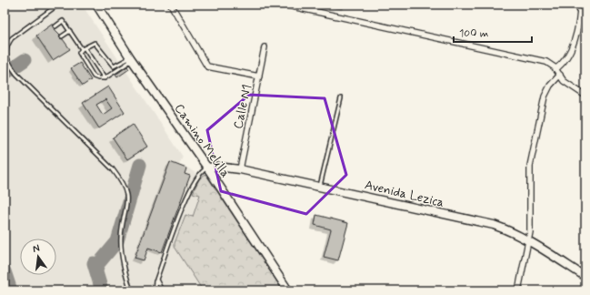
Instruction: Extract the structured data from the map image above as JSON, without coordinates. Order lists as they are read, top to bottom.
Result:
{
  "streets": {
    "street": ["Calle N1", "Camino Melilla", "Avenida Lezica"]
  },
  "crossings": [
    ["Calle N1", "Avenida Lezica"],
    ["Camino Melilla", "Avenida Lezica"]
  ],
  "scale_bar": "100 m",
  "north": "top"
}
